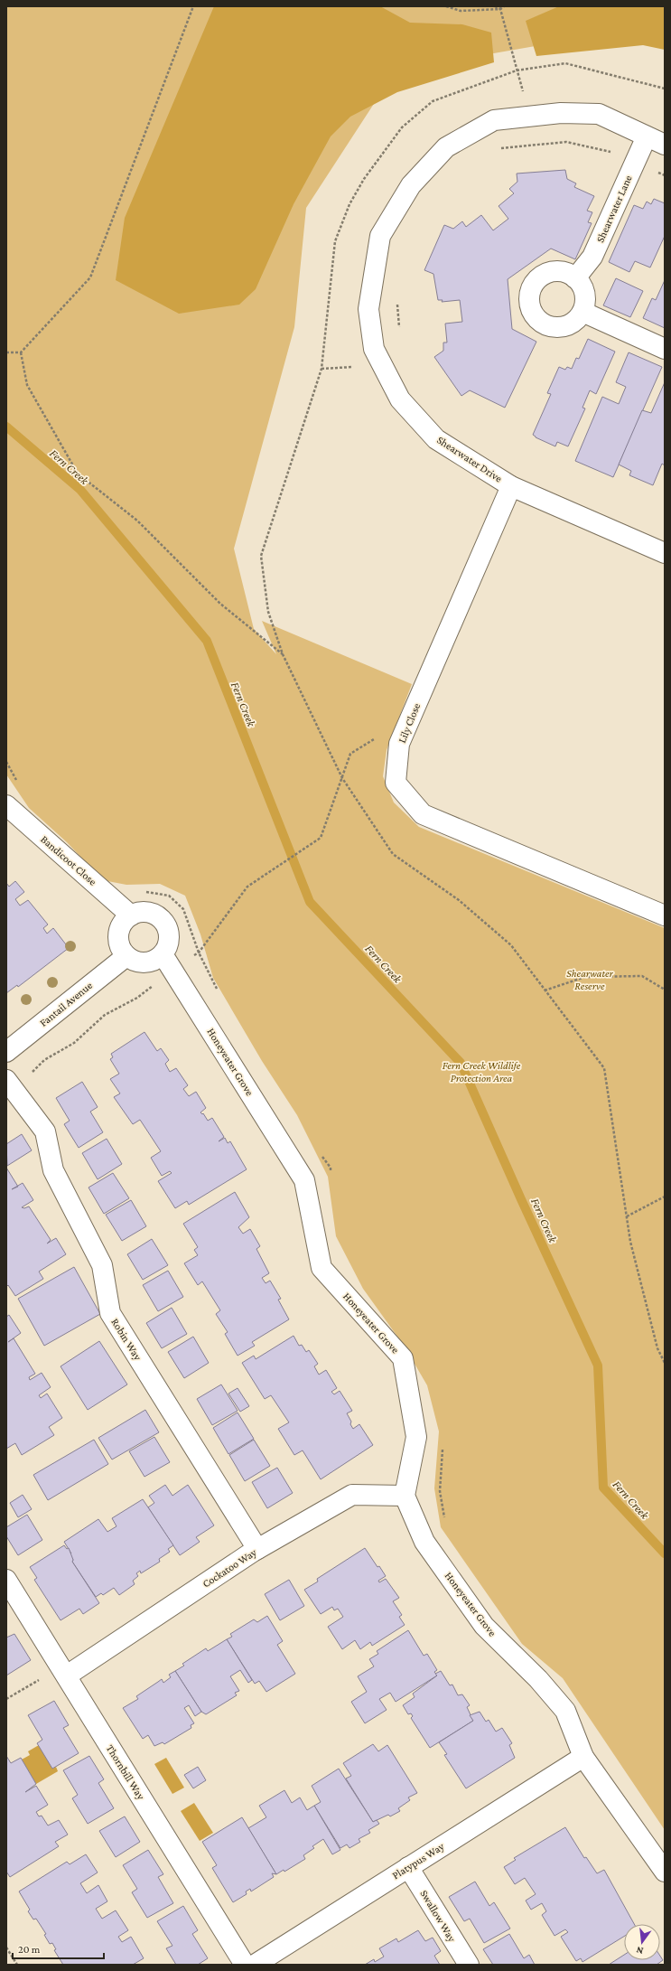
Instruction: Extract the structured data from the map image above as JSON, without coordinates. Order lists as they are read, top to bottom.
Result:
{
  "streets": {
    "street": [
      "Shearwater Lane",
      "Shearwater Drive",
      "Lily Close",
      "Bandicoot Close",
      "Fantail Avenue",
      "Honeyeater Grove",
      "Robin Way",
      "Cockatoo Way",
      "Thornbill Way",
      "Platypus Way",
      "Swallow Way"
    ]
  },
  "crossings": [
    ["Shearwater Lane", "Shearwater Drive"],
    ["Shearwater Drive", "Lily Close"],
    ["Bandicoot Close", "Fantail Avenue"],
    ["Bandicoot Close", "Honeyeater Grove"],
    ["Fantail Avenue", "Honeyeater Grove"],
    ["Honeyeater Grove", "Cockatoo Way"],
    ["Honeyeater Grove", "Platypus Way"],
    ["Robin Way", "Cockatoo Way"],
    ["Cockatoo Way", "Thornbill Way"],
    ["Platypus Way", "Swallow Way"]
  ],
  "water": ["Fern Creek"],
  "parks": ["Shearwater Reserve", "Fern Creek Wildlife Protection Area"],
  "scale_bar": "20 m",
  "north": "bottom"
}
